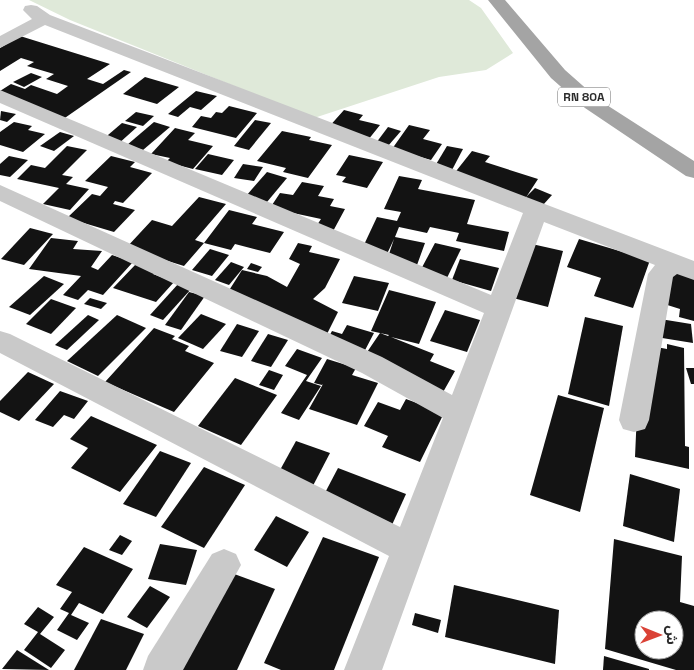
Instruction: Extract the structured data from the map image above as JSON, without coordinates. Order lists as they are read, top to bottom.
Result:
{
  "streets": {
    "main road": ["RN 80A"]
  },
  "north": "right"
}
